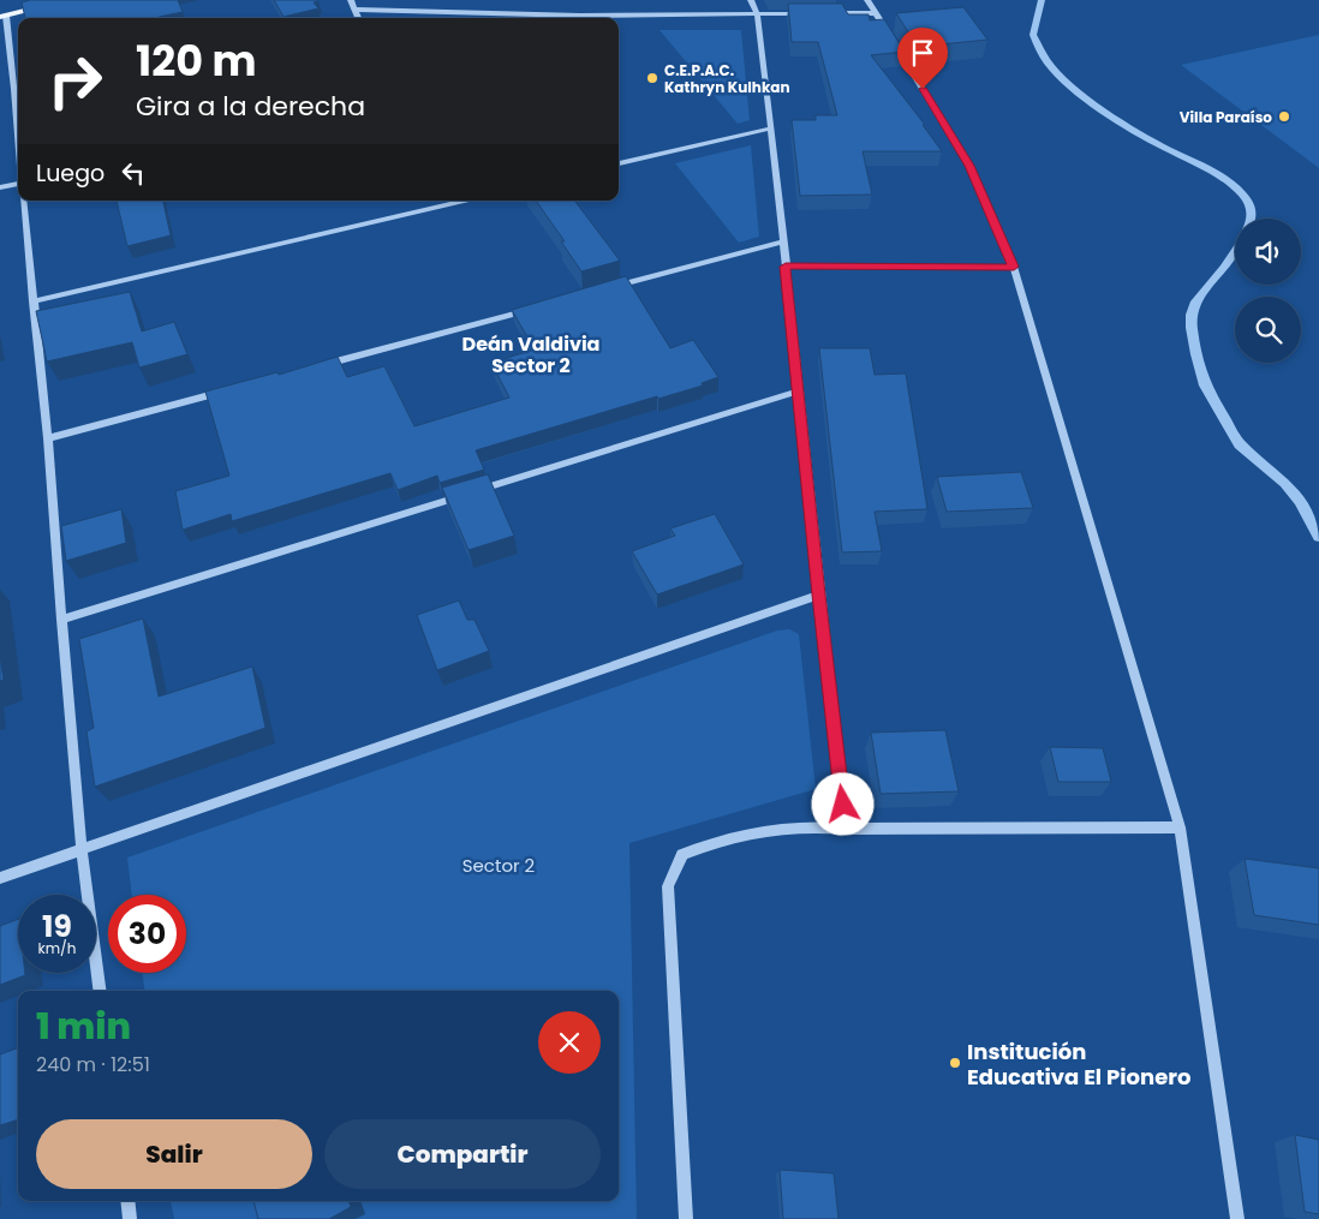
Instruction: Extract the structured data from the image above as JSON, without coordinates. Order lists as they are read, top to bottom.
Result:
{
  "districts": ["Deán Valdivia Sector 2"],
  "parks": ["Sector 2"],
  "places": ["C.E.P.A.C. Kathryn Kulhkan", "Villa Paraíso", "Institución Educativa El Pionero"],
  "page": {
    "turn": ["120 m", "Gira a la derecha"],
    "then": "Luego",
    "speed": "19 km/h",
    "limit": "30",
    "heading": ["1 min", "240 m · 12:51"],
    "buttons": ["Salir", "Compartir"]
  }
}
